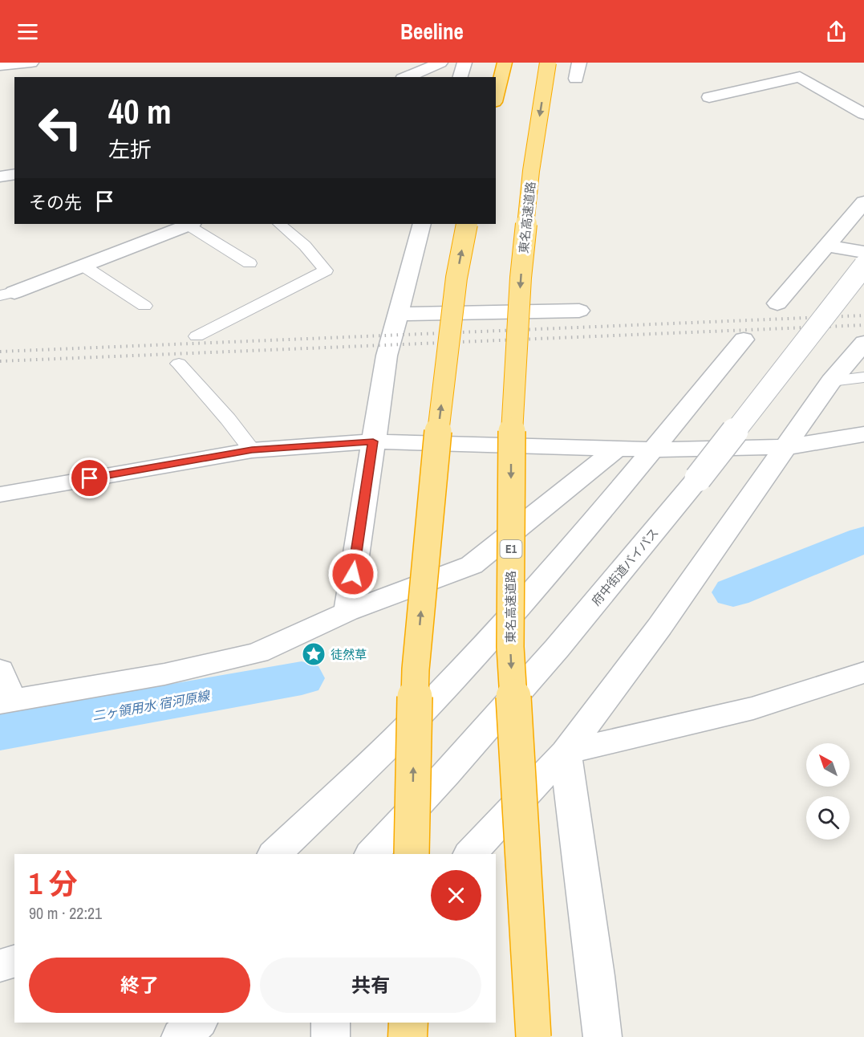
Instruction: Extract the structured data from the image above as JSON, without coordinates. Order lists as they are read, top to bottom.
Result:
{
  "streets": {
    "highway": ["東名高速道路", "E1"],
    "street": ["府中街道バイパス"]
  },
  "water": ["二ヶ領用水 宿河原線"],
  "places": {
    "place": ["徒然草"]
  },
  "north": "top left",
  "page": {
    "header": "Beeline",
    "turn": ["40 m", "左折"],
    "then": "その先",
    "heading": ["1 分", "90 m · 22:21"],
    "buttons": ["終了", "共有"]
  }
}
